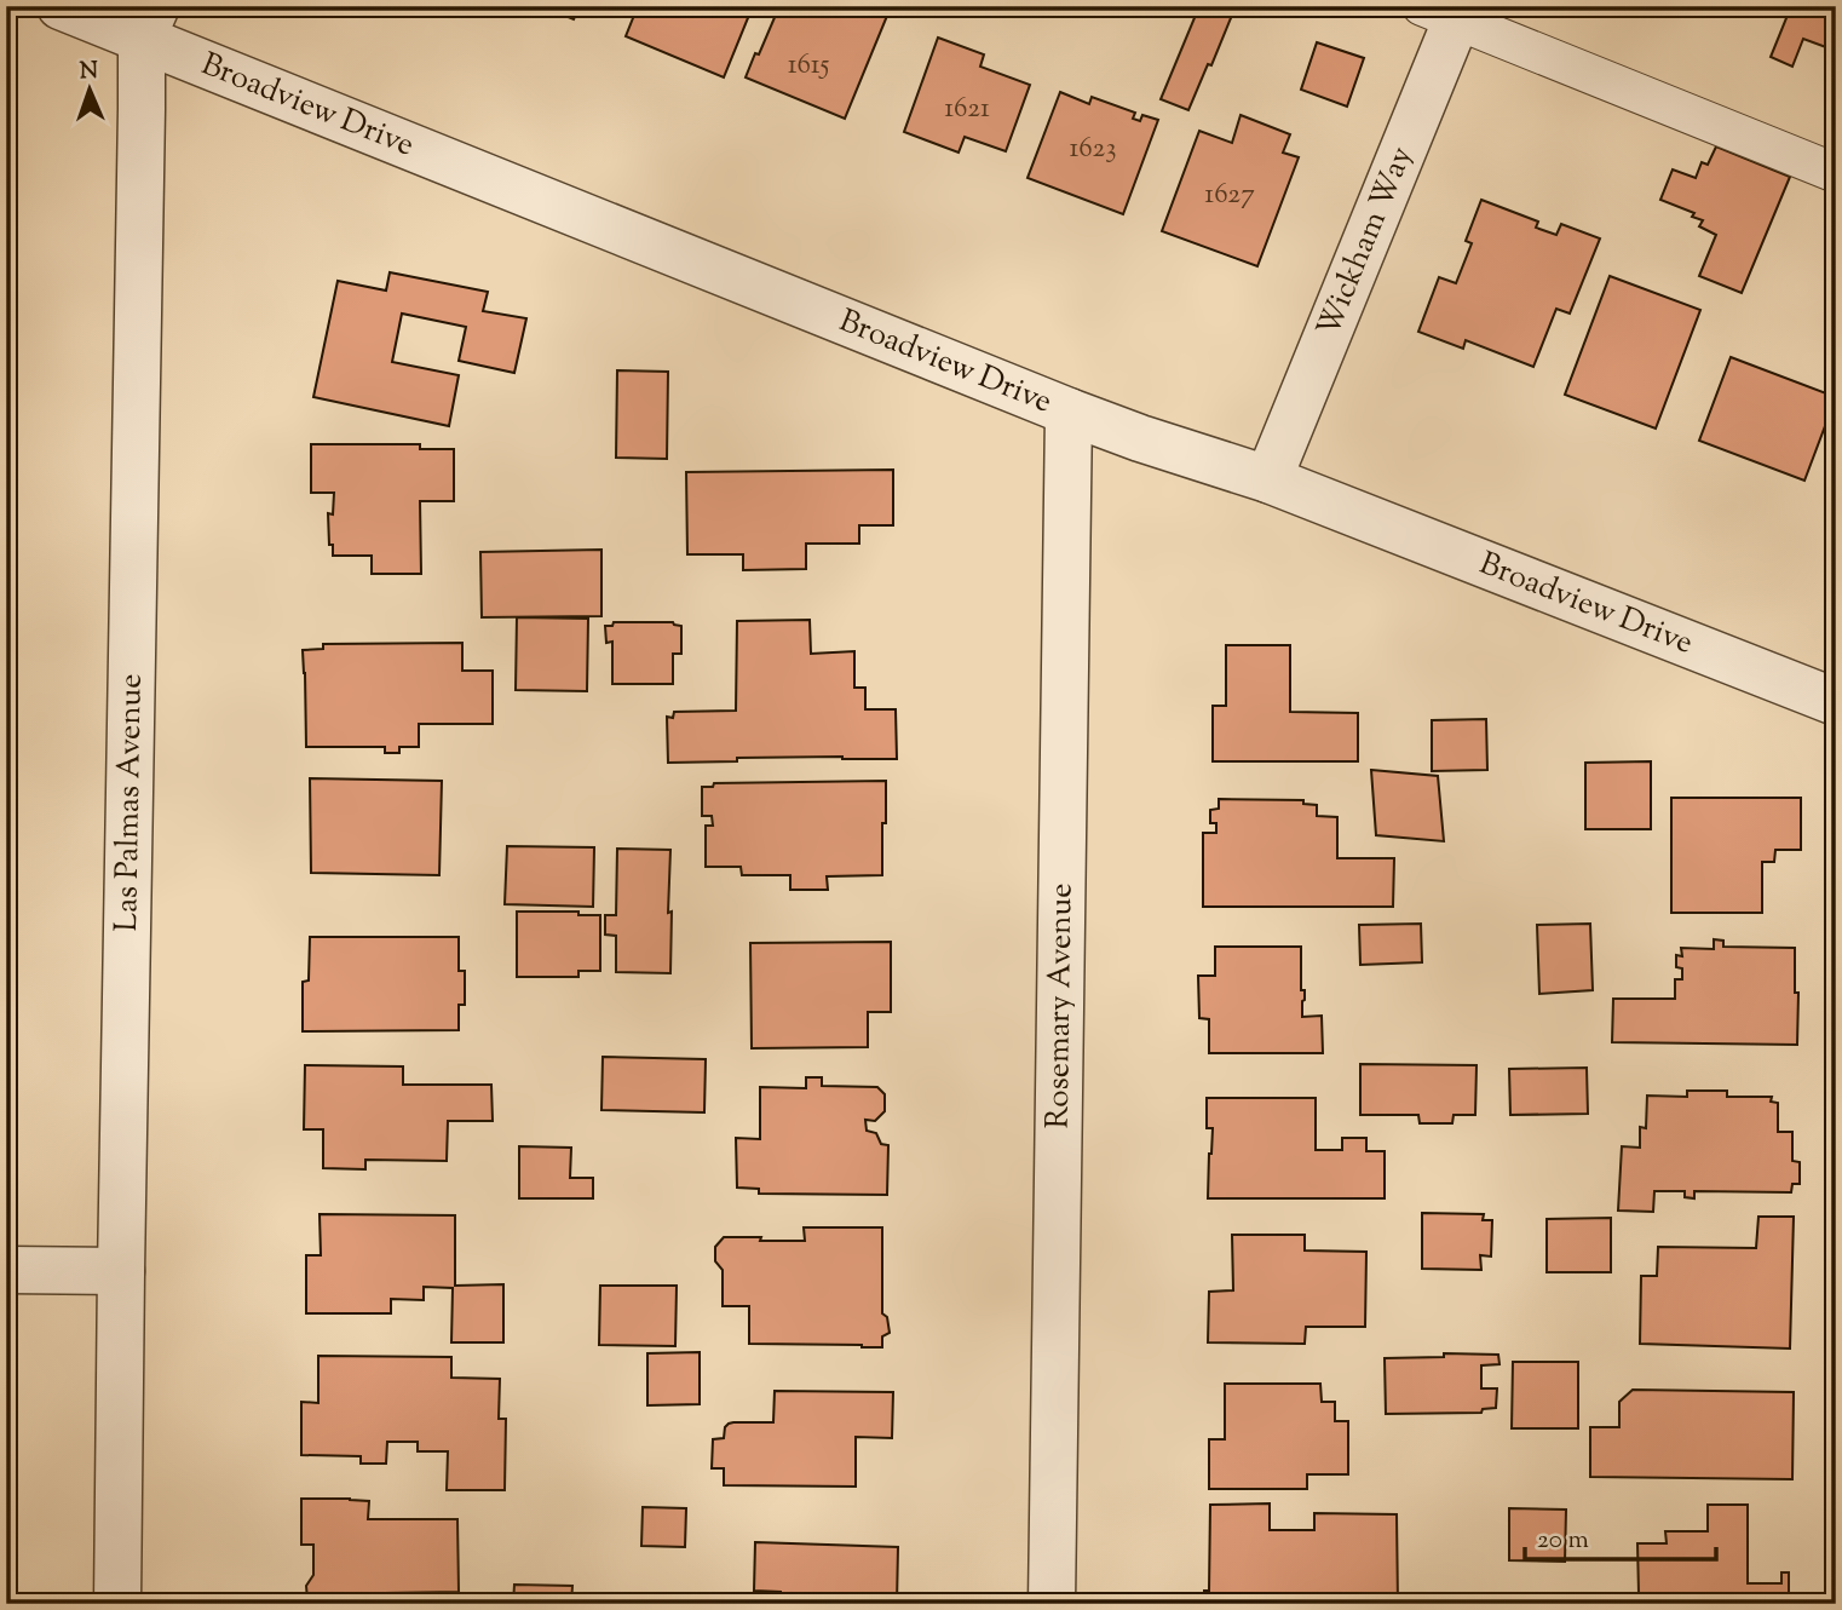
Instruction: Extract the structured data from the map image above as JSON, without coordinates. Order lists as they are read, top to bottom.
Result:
{
  "streets": {
    "street": [
      "Broadview Drive",
      "Wickham Way",
      "Las Palmas Avenue",
      "Rosemary Avenue"
    ]
  },
  "crossings": [
    ["Broadview Drive", "Wickham Way"],
    ["Broadview Drive", "Las Palmas Avenue"],
    ["Broadview Drive", "Rosemary Avenue"]
  ],
  "house_numbers": [
    "1615",
    "1621",
    "1623",
    "1627"
  ],
  "scale_bar": "20 m",
  "north": "top"
}
